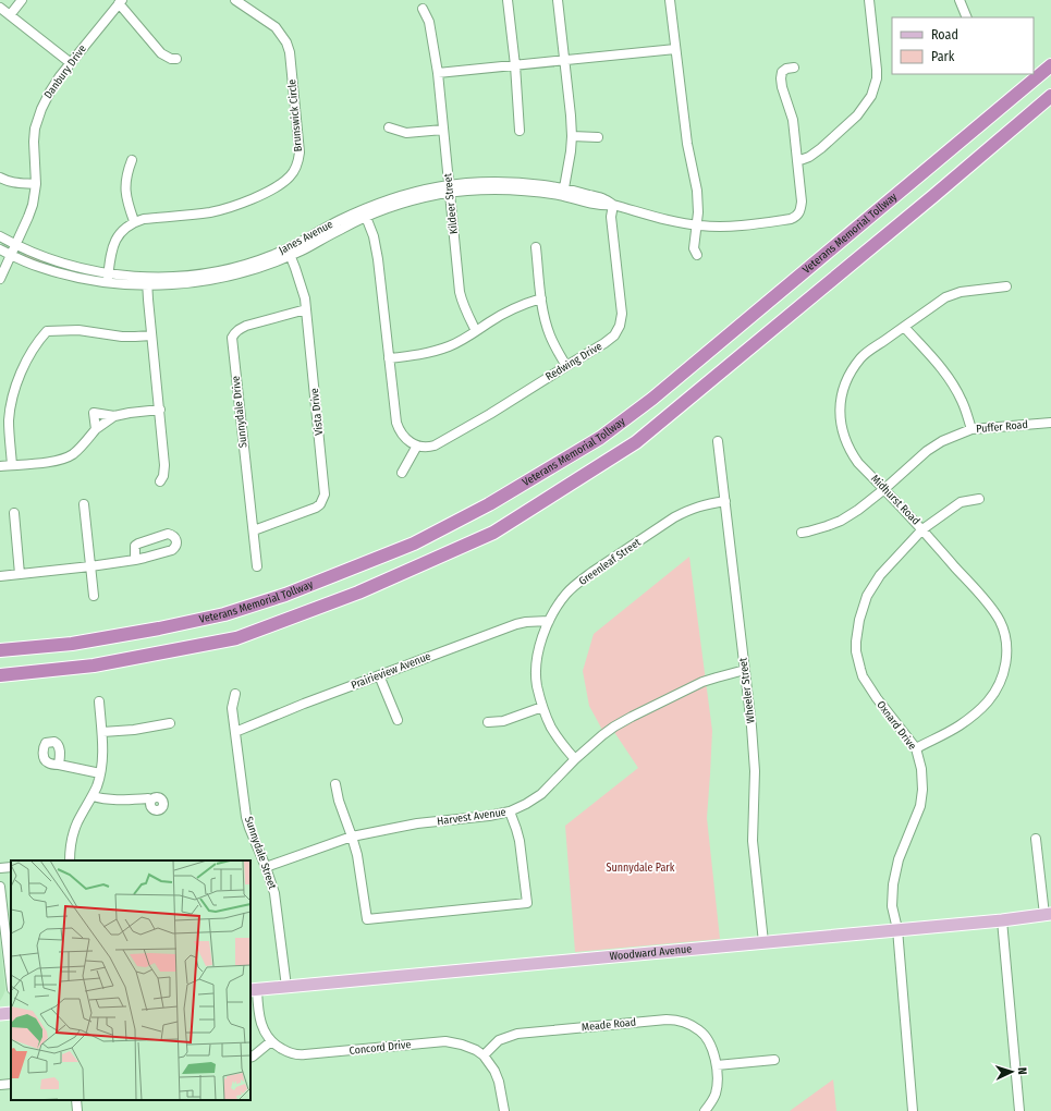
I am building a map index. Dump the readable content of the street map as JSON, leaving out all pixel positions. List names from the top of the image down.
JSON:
{
  "streets": {
    "highway": ["Veterans Memorial Tollway"],
    "main road": ["Woodward Avenue"],
    "street": [
      "Danbury Drive",
      "Brunswick Circle",
      "Kildeer Street",
      "Janes Avenue",
      "Redwing Drive",
      "Sunnydale Drive",
      "Vista Drive",
      "Puffer Road",
      "Midhurst Road",
      "Greenleaf Street",
      "Prairieview Avenue",
      "Wheeler Street",
      "Oxnard Drive",
      "Harvest Avenue",
      "Sunnydale Street",
      "Meade Road",
      "Concord Drive"
    ]
  },
  "crossings": [
    ["Danbury Drive", "Janes Avenue"],
    ["Kildeer Street", "Janes Avenue"],
    ["Janes Avenue", "Redwing Drive"],
    ["Janes Avenue", "Vista Drive"],
    ["Sunnydale Drive", "Vista Drive"],
    ["Puffer Road", "Midhurst Road"],
    ["Midhurst Road", "Oxnard Drive"],
    ["Greenleaf Street", "Prairieview Avenue"],
    ["Greenleaf Street", "Wheeler Street"],
    ["Greenleaf Street", "Harvest Avenue"],
    ["Prairieview Avenue", "Sunnydale Street"],
    ["Wheeler Street", "Harvest Avenue"],
    ["Wheeler Street", "Woodward Avenue"],
    ["Oxnard Drive", "Woodward Avenue"],
    ["Harvest Avenue", "Sunnydale Street"],
    ["Sunnydale Street", "Woodward Avenue"],
    ["Meade Road", "Concord Drive"]
  ],
  "parks": ["Sunnydale Park"],
  "legend": ["Road", "Park"],
  "north": "right"
}
